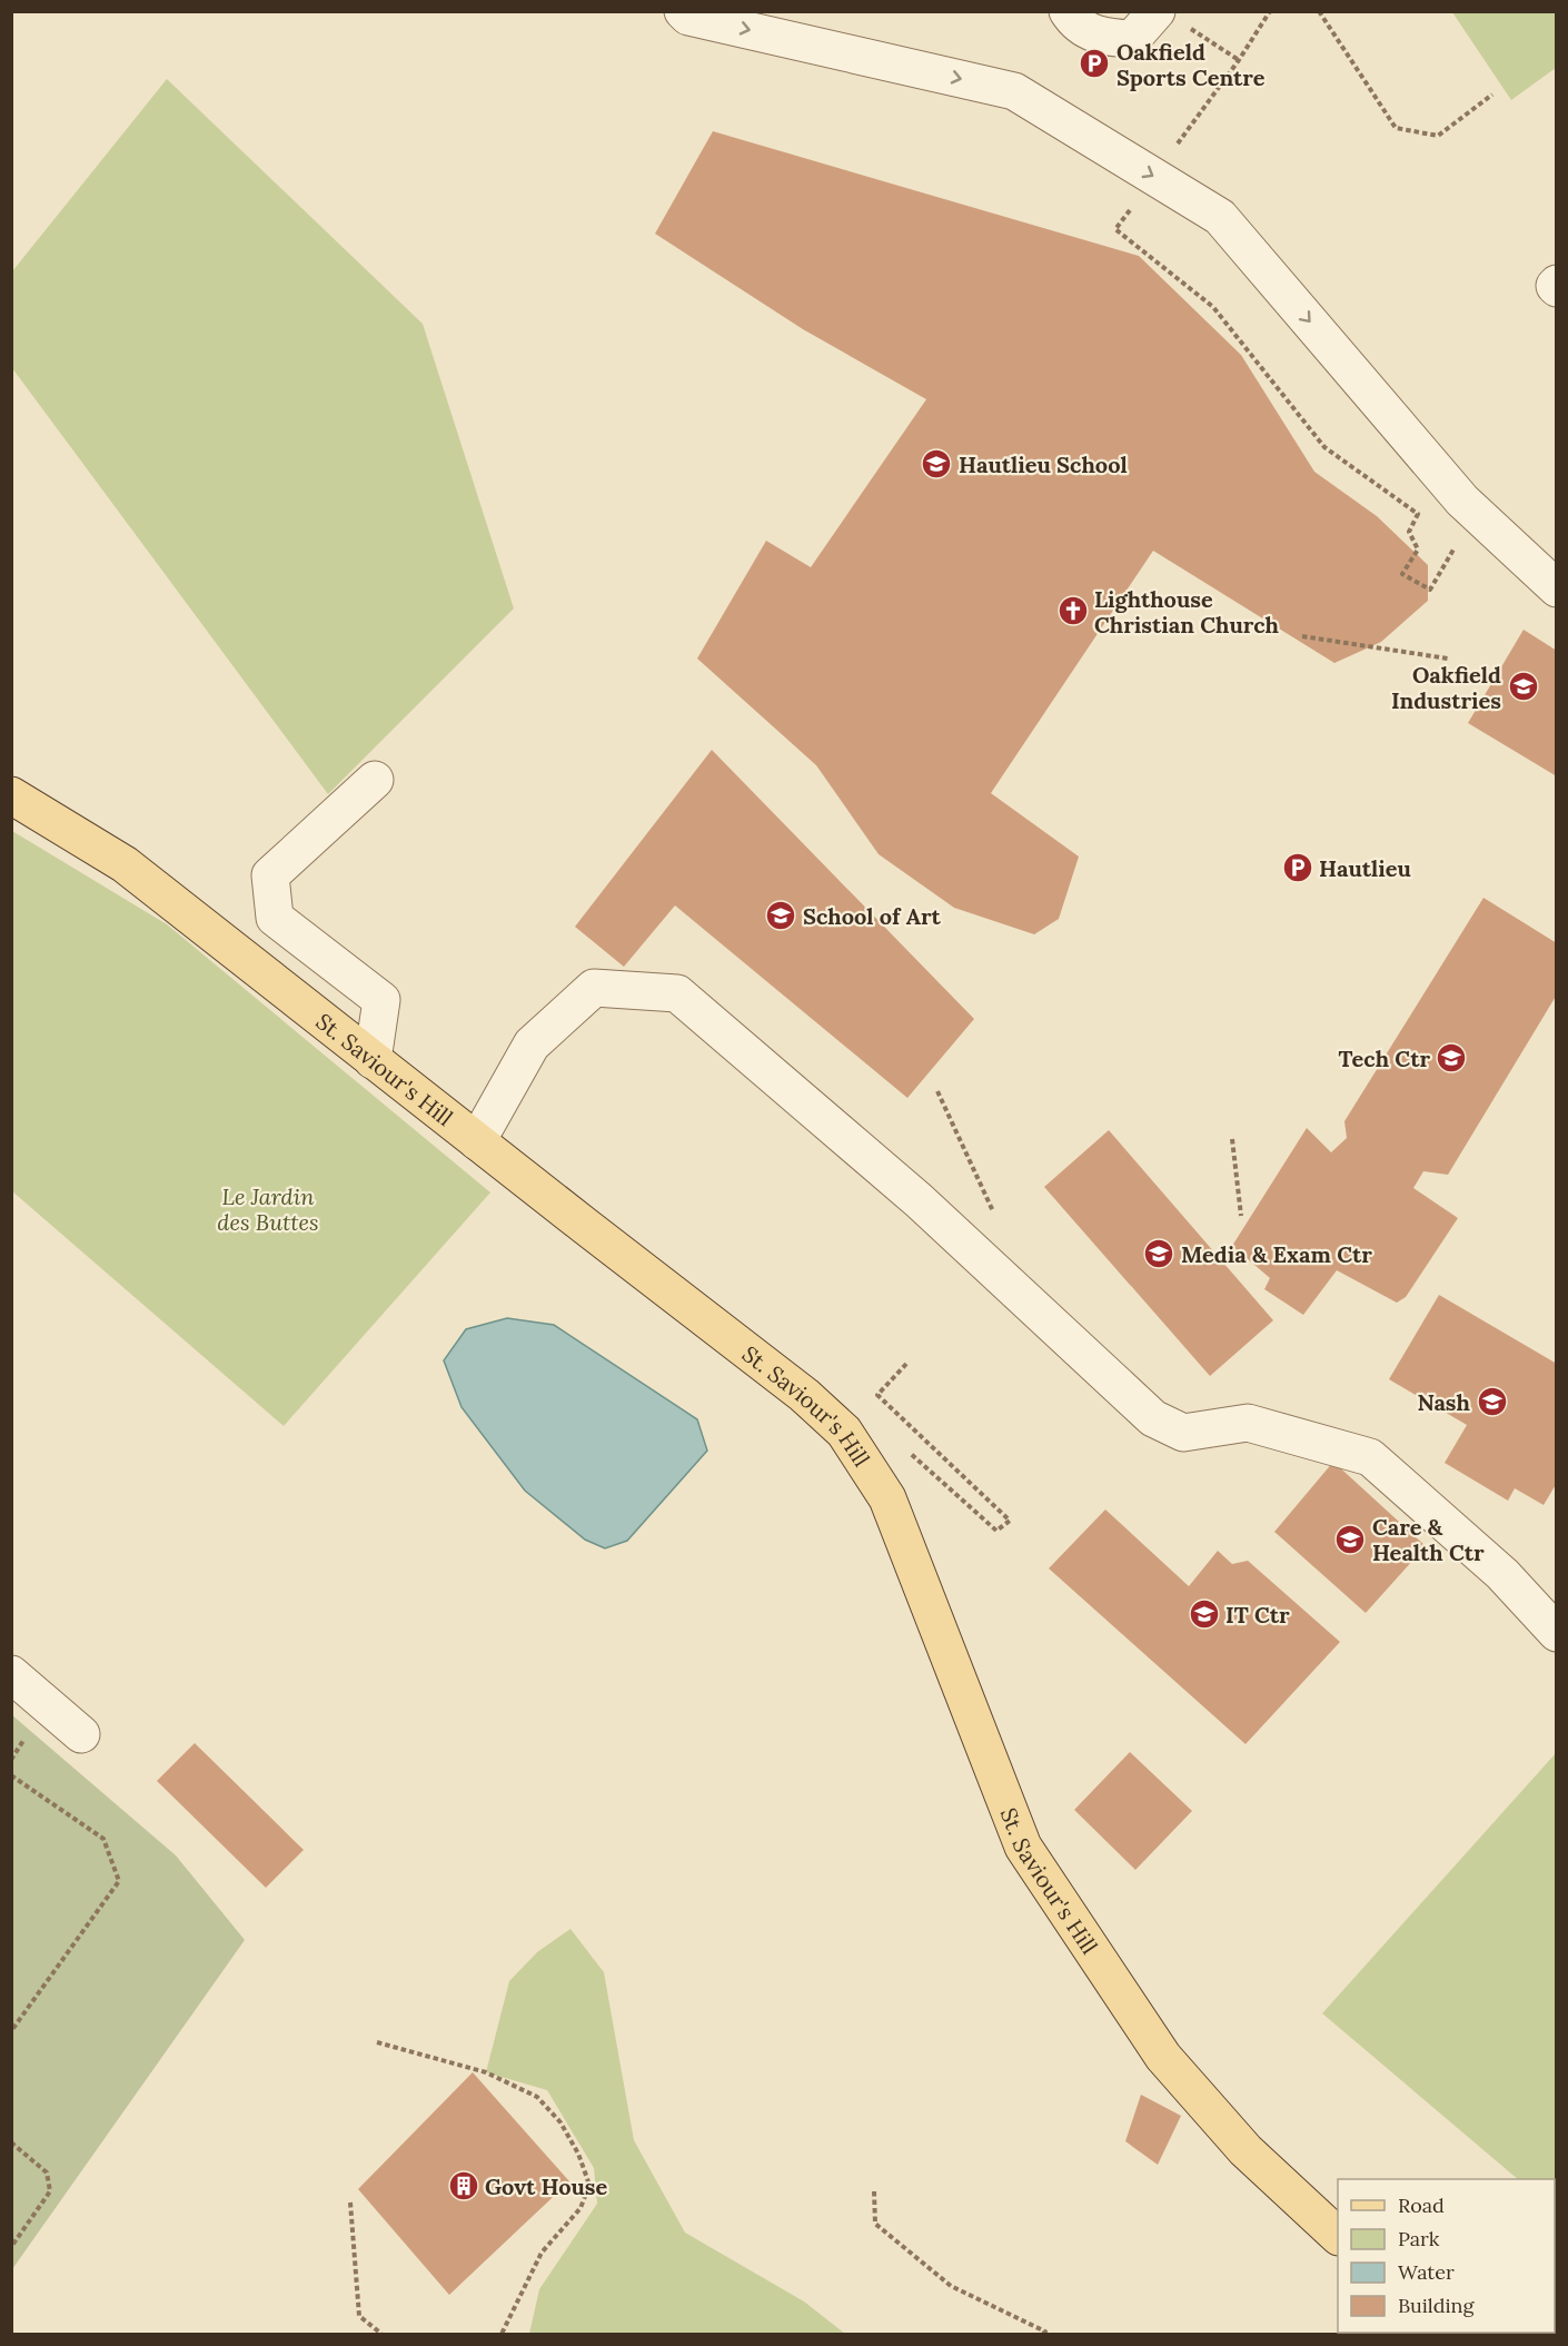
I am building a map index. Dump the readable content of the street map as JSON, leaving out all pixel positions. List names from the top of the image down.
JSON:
{
  "streets": {
    "main road": ["St. Saviour's Hill"]
  },
  "parks": ["Le Jardin des Buttes"],
  "places": {
    "parking": ["Oakfield Sports Centre", "Hautlieu"],
    "school or university": [
      "Hautlieu School",
      "Oakfield Industries",
      "School of Art",
      "Tech Ctr",
      "Media & Exam Ctr",
      "Nash",
      "Care & Health Ctr",
      "IT Ctr"
    ],
    "church": ["Lighthouse Christian Church"],
    "building": ["Govt House"]
  },
  "legend": [
    "Road",
    "Park",
    "Water",
    "Building"
  ]
}
